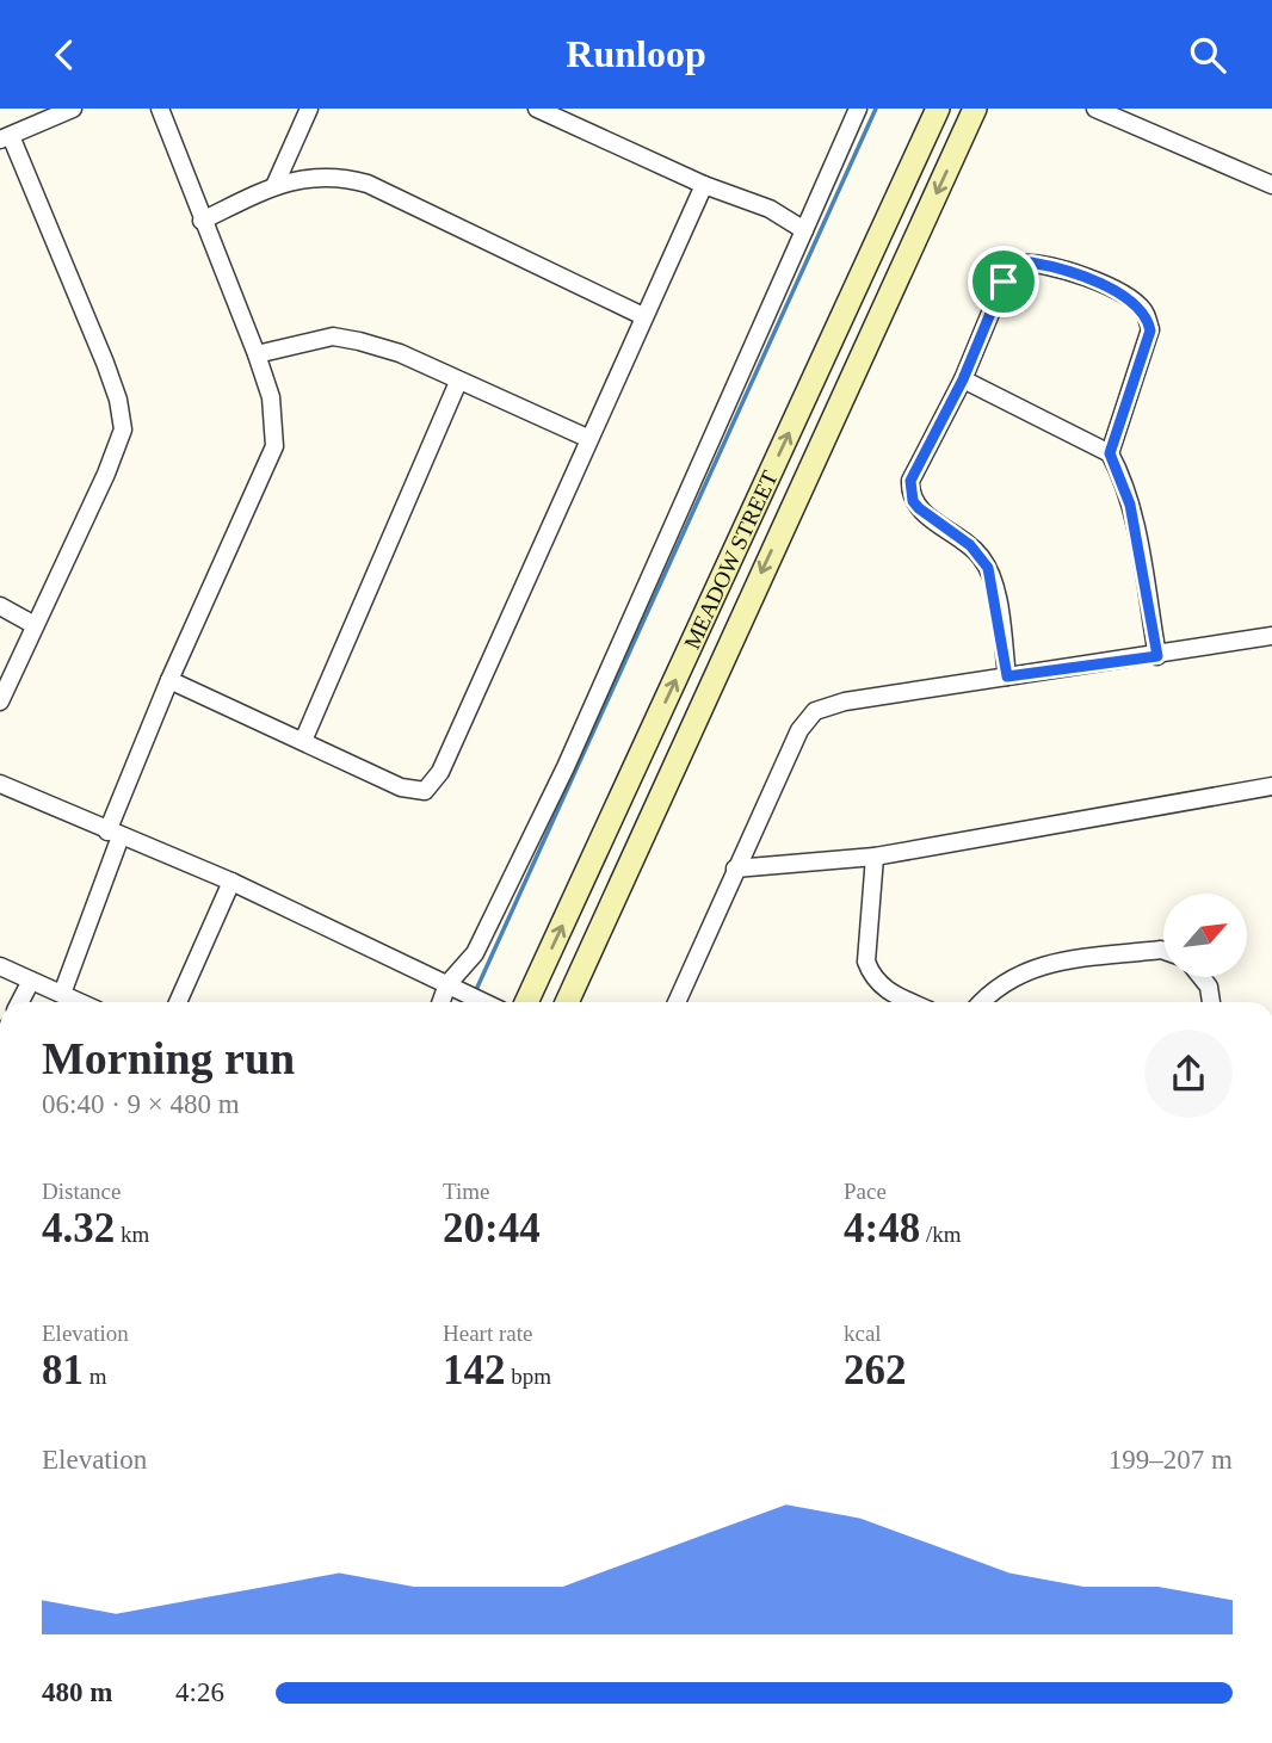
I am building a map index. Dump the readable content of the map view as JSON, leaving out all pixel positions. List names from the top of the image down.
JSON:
{
  "streets": {
    "street": ["MEADOW STREET"]
  },
  "north": "top right",
  "page": {
    "header": "Runloop",
    "heading": ["Morning run", "06:40 · 9 × 480 m"],
    "stats": [
      ["Distance", "4.32 km"],
      ["Time", "20:44"],
      ["Pace", "4:48 /km"],
      ["Elevation", "81 m"],
      ["Heart rate", "142 bpm"],
      ["kcal", "262"]
    ],
    "chart": ["Elevation", "199–207 m"],
    "list": [
      {
        "name": "480 m",
        "note": "4:26"
      }
    ]
  }
}
